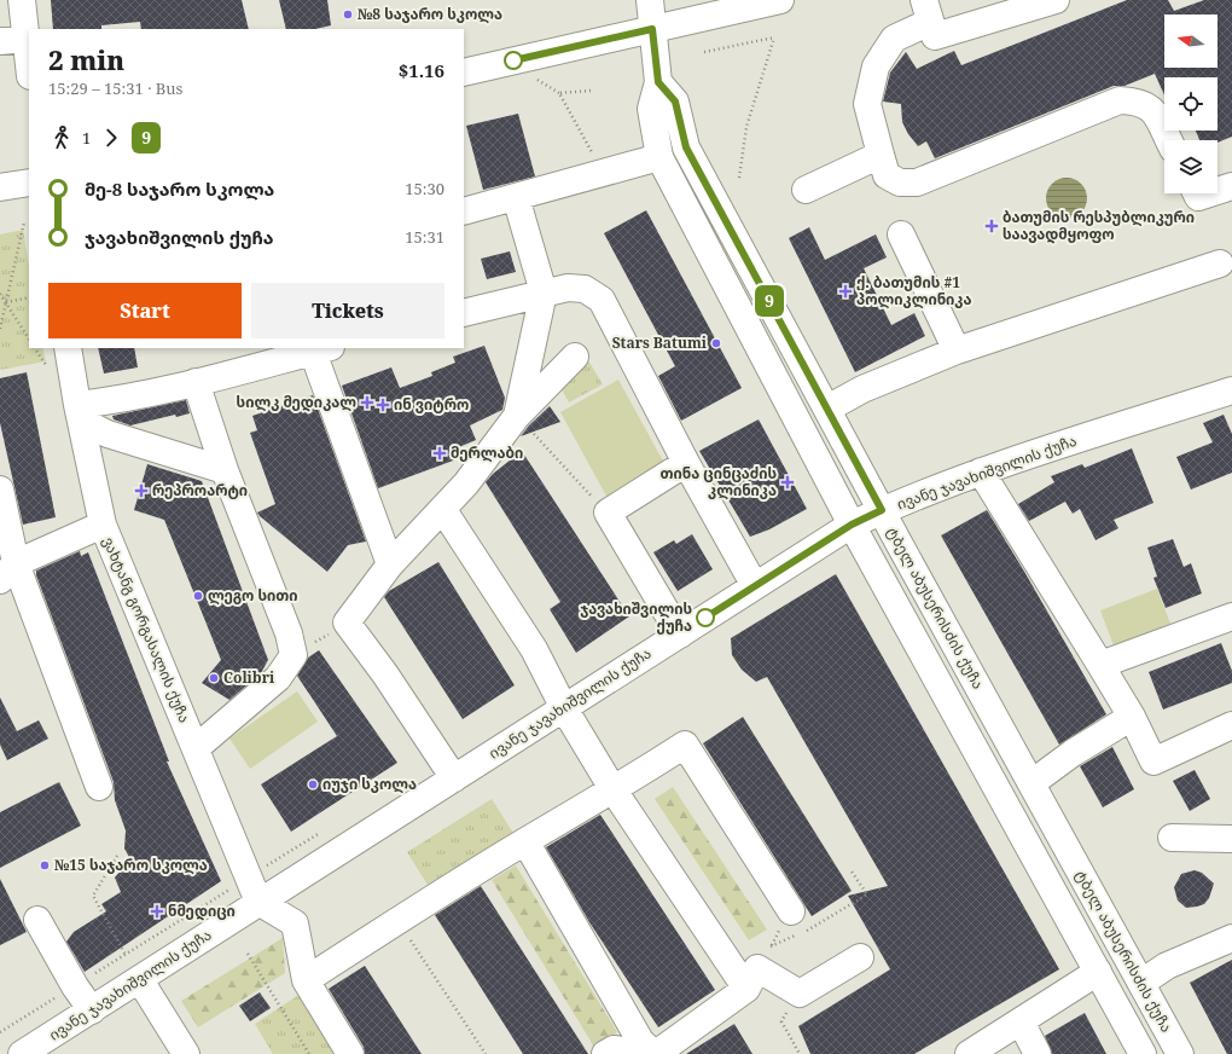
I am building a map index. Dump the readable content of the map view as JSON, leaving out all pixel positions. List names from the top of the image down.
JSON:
{
  "streets": {
    "street": ["ივანე ჯავახიშვილის ქუჩა", "ტბელ აბუსერისძის ქუჩა", "ვახტანგ გორგასალის ქუჩა"]
  },
  "crossings": [
    ["ივანე ჯავახიშვილის ქუჩა", "ტბელ აბუსერისძის ქუჩა"],
    ["ივანე ჯავახიშვილის ქუჩა", "ვახტანგ გორგასალის ქუჩა"]
  ],
  "places": {
    "other": [
      "№8 საჯარო სკოლა",
      "Stars Batumi",
      "ლეგო სითი",
      "ჯავახიშვილის ქუჩა",
      "Colibri",
      "იუჯი სკოლა",
      "№15 საჯარო სკოლა"
    ],
    "health": [
      "ბათუმის რესპუბლიკური საავადმყოფო",
      "ქ. ბათუმის #1 პოლიკლინიკა",
      "სილკ მედიკალ",
      "ინ ვიტრო",
      "მერლაბი",
      "თინა ცინცაძის კლინიკა",
      "რეპროარტი",
      "ნმედიცი"
    ]
  },
  "lines": ["bus line 9"],
  "north": "left",
  "page": {
    "on_map": "9",
    "heading": ["2 min", "15:29 – 15:31 · Bus", "$1.16"],
    "legs": ["1", "9"],
    "list": [
      {
        "name": "მე-8 საჯარო სკოლა",
        "value": "15:30"
      },
      {
        "name": "ჯავახიშვილის ქუჩა",
        "value": "15:31"
      }
    ],
    "buttons": ["Start", "Tickets"]
  }
}
